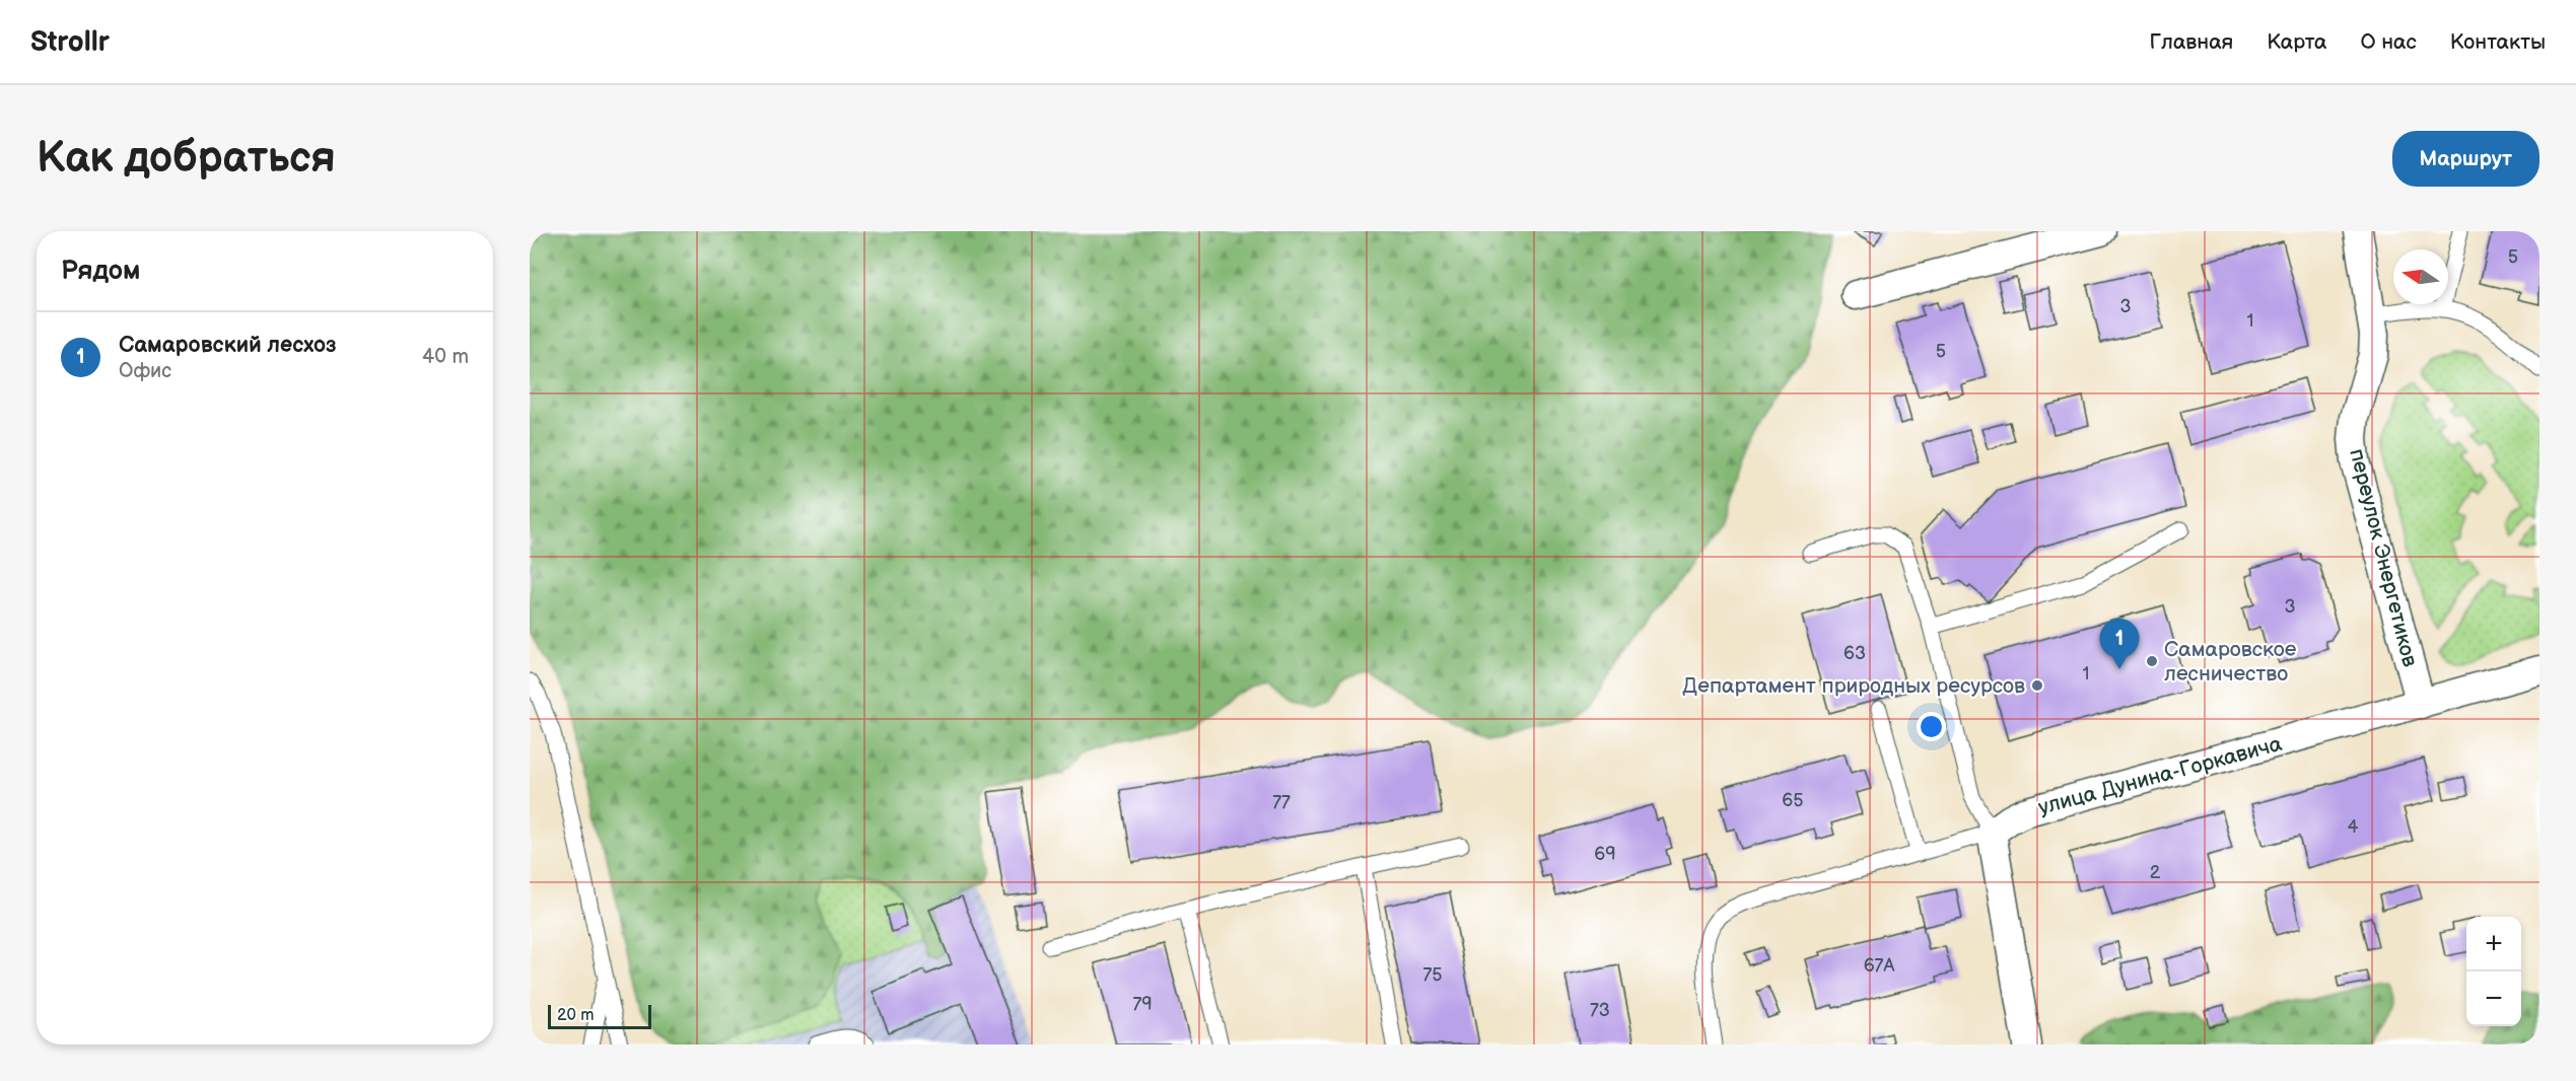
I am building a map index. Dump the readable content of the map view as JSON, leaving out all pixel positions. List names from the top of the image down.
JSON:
{
  "streets": {
    "street": ["переулок Энергетиков", "улица Дунина-Горкавича"]
  },
  "crossings": [
    ["переулок Энергетиков", "улица Дунина-Горкавича"]
  ],
  "places": ["Самаровское лесничество", "Департамент природных ресурсов"],
  "house_numbers": [
    "5",
    "3",
    "1",
    "5",
    "3",
    "63",
    "1",
    "65",
    "77",
    "4",
    "69",
    "2",
    "67А",
    "75",
    "79",
    "73"
  ],
  "scale_bar": "20 m",
  "north": "left",
  "page": {
    "header": "Strollr",
    "nav": [
      "Главная",
      "Карта",
      "О нас",
      "Контакты"
    ],
    "buttons": "Маршрут",
    "title": "Как добраться",
    "heading": "Рядом",
    "list": [
      {
        "mark": "1",
        "name": "Самаровский лесхоз",
        "note": "Офис",
        "value": "40 m"
      }
    ],
    "pins": "1",
    "map_buttons": ["+", "−"],
    "scale": "20 m"
  }
}
